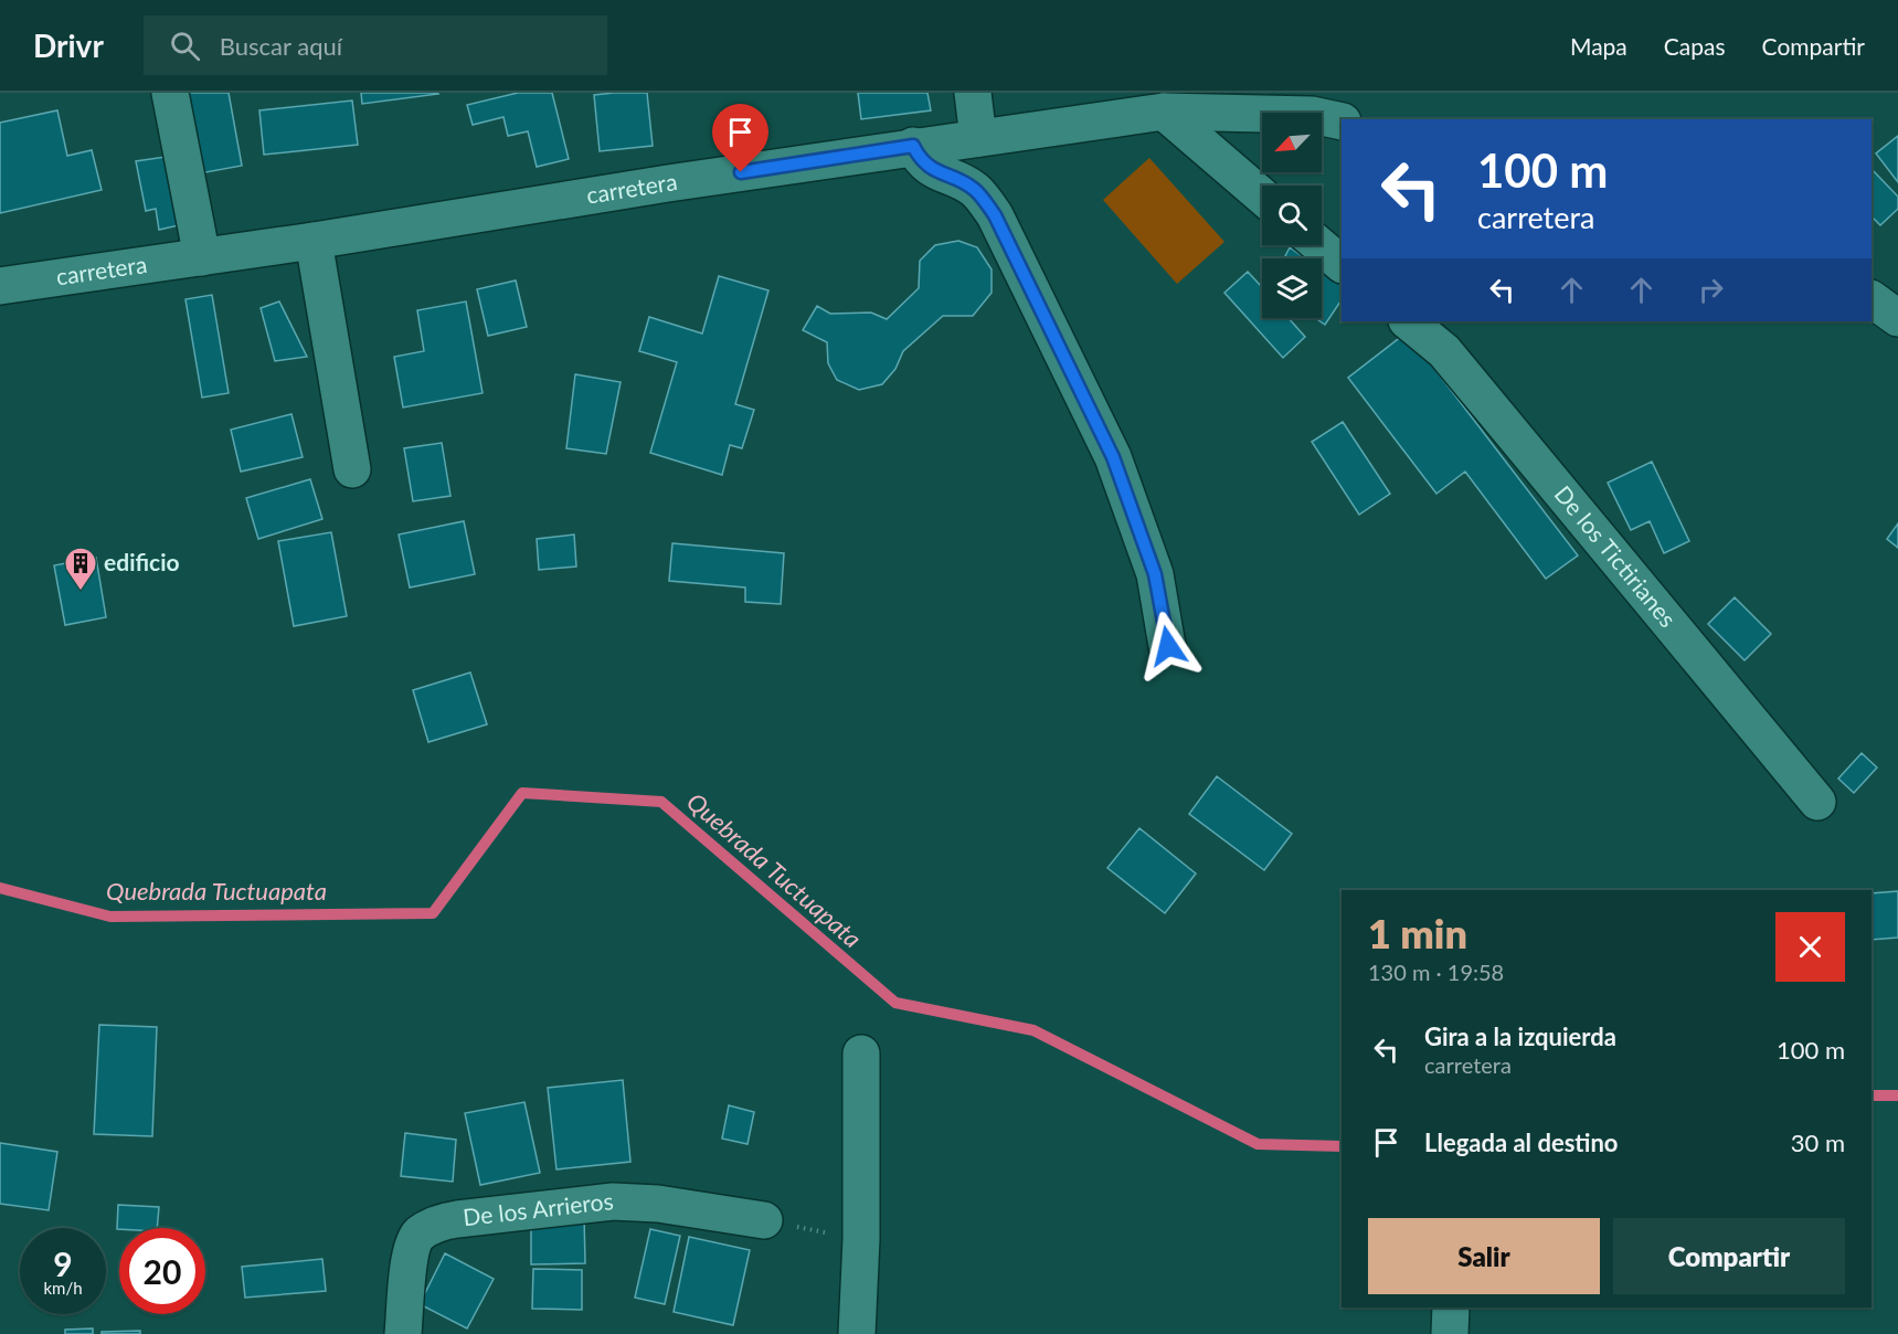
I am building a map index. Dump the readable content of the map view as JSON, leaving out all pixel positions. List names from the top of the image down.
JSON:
{
  "streets": {
    "street": ["carretera", "De los Tictirianes", "De los Arrieros"]
  },
  "water": ["Quebrada Tuctuapata"],
  "places": {
    "building": ["edificio"]
  },
  "north": "bottom left",
  "page": {
    "header": "Drivr",
    "search": "Buscar aquí",
    "nav": ["Mapa", "Capas", "Compartir"],
    "turn": ["100 m", "carretera"],
    "heading": ["1 min", "130 m · 19:58"],
    "list": [
      {
        "name": "Gira a la izquierda",
        "note": "carretera",
        "value": "100 m"
      },
      {
        "name": "Llegada al destino",
        "value": "30 m"
      }
    ],
    "buttons": ["Salir", "Compartir"],
    "speed": "9 km/h",
    "limit": "20"
  }
}
